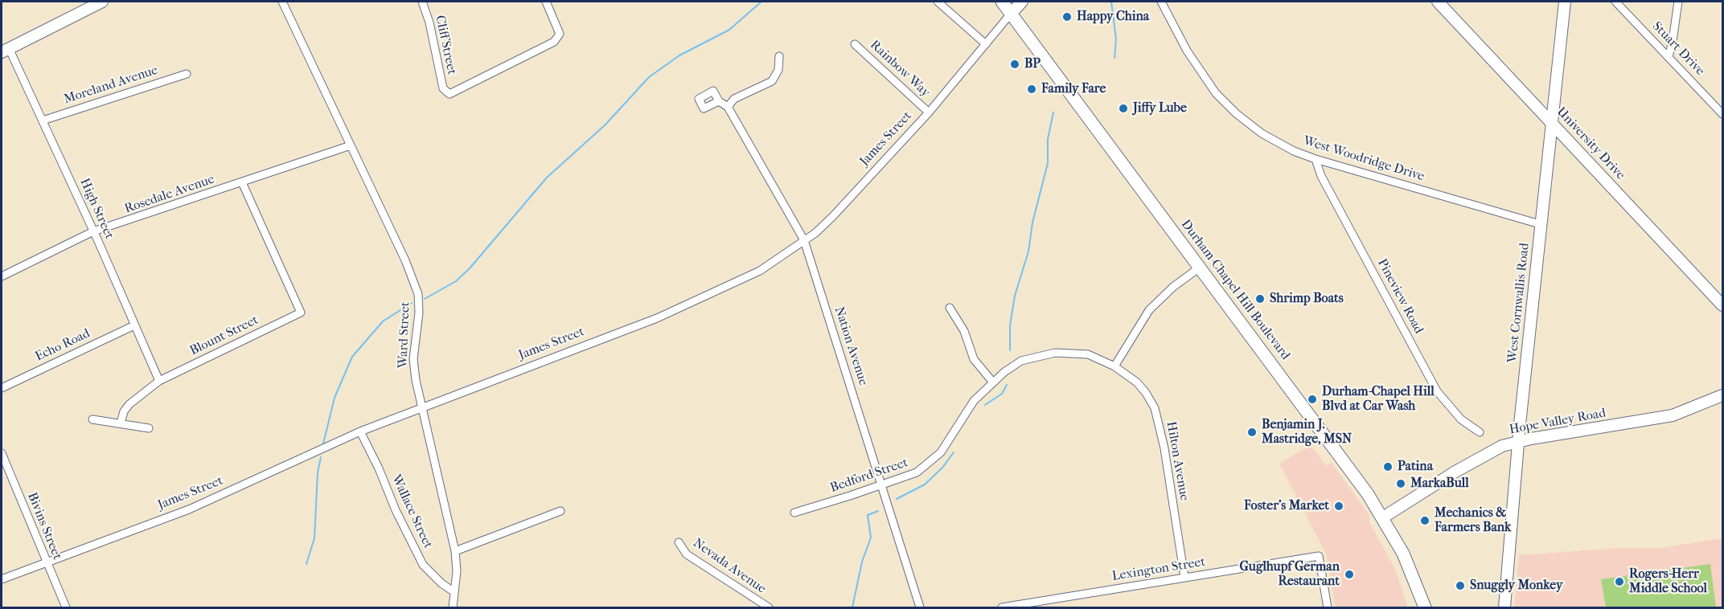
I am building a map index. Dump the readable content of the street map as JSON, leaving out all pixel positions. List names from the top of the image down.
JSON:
{
  "streets": {
    "main road": ["Durham-Chapel Hill Boulevard"],
    "street": [
      "Cliff Street",
      "Stuart Drive",
      "Rainbow Way",
      "Moreland Avenue",
      "James Street",
      "University Drive",
      "West Woodridge Drive",
      "Rosedale Avenue",
      "High Street",
      "Pineview Road",
      "West Cornwallis Road",
      "Ward Street",
      "Blount Street",
      "Echo Road",
      "Nation Avenue",
      "Hope Valley Road",
      "Hilton Avenue",
      "Bedford Street",
      "Wallace Street",
      "Bivins Street",
      "Nevada Avenue",
      "Lexington Street"
    ]
  },
  "crossings": [
    ["Rainbow Way", "James Street"],
    ["Moreland Avenue", "High Street"],
    ["James Street", "Durham-Chapel Hill Boulevard"],
    ["James Street", "Ward Street"],
    ["James Street", "Nation Avenue"],
    ["James Street", "Wallace Street"],
    ["James Street", "Bivins Street"],
    ["University Drive", "West Cornwallis Road"],
    ["West Woodridge Drive", "Pineview Road"],
    ["West Woodridge Drive", "West Cornwallis Road"],
    ["Rosedale Avenue", "High Street"],
    ["Rosedale Avenue", "Ward Street"],
    ["Rosedale Avenue", "Blount Street"],
    ["High Street", "Blount Street"],
    ["High Street", "Echo Road"],
    ["Durham-Chapel Hill Boulevard", "Hope Valley Road"],
    ["West Cornwallis Road", "Hope Valley Road"],
    ["Ward Street", "Wallace Street"],
    ["Nation Avenue", "Bedford Street"],
    ["Hilton Avenue", "Bedford Street"],
    ["Hilton Avenue", "Lexington Street"]
  ],
  "places": [
    "Happy China",
    "BP",
    "Family Fare",
    "Jiffy Lube",
    "Shrimp Boats",
    "Durham-Chapel Hill Blvd at Car Wash",
    "Benjamin J. Mastridge, MSN",
    "Patina",
    "MarkaBull",
    "Foster's Market",
    "Mechanics & Farmers Bank",
    "Guglhupf German Restaurant",
    "Rogers-Herr Middle School",
    "Snuggly Monkey"
  ]
}
